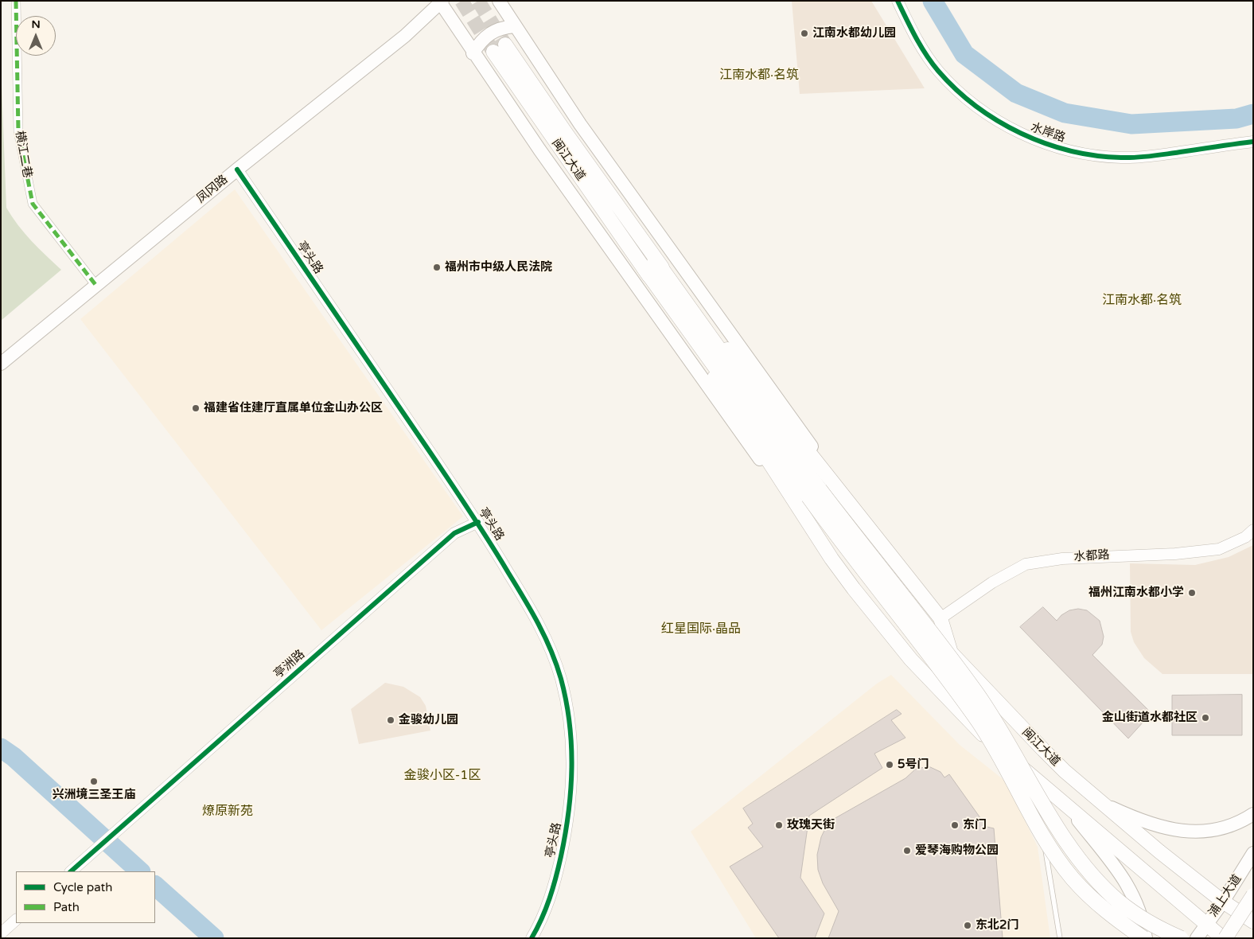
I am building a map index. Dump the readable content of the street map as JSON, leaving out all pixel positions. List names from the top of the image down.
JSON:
{
  "streets": {
    "main road": ["闽江大道", "凤冈路", "浦上大道"],
    "street": [
      "水岸路",
      "横江二巷",
      "亭头路",
      "水都路",
      "亭洲路"
    ]
  },
  "crossings": [
    ["横江二巷", "凤冈路"],
    ["闽江大道", "水都路"],
    ["闽江大道", "浦上大道"],
    ["凤冈路", "亭头路"],
    ["亭头路", "亭洲路"]
  ],
  "districts": [
    "江南水都·名筑",
    "江南水都·名筑",
    "红星国际·晶品",
    "金骏小区-1区",
    "燎原新苑"
  ],
  "places": [
    "江南水都幼儿园",
    "福州市中级人民法院",
    "福建省住建厅直属单位金山办公区",
    "福州江南水都小学",
    "金山街道水都社区",
    "金骏幼儿园",
    "5号门",
    "兴洲境三圣王庙",
    "玫瑰天街",
    "东门",
    "爱琴海购物公园",
    "东北2门"
  ],
  "legend": ["Cycle path", "Path"],
  "north": "top"
}
